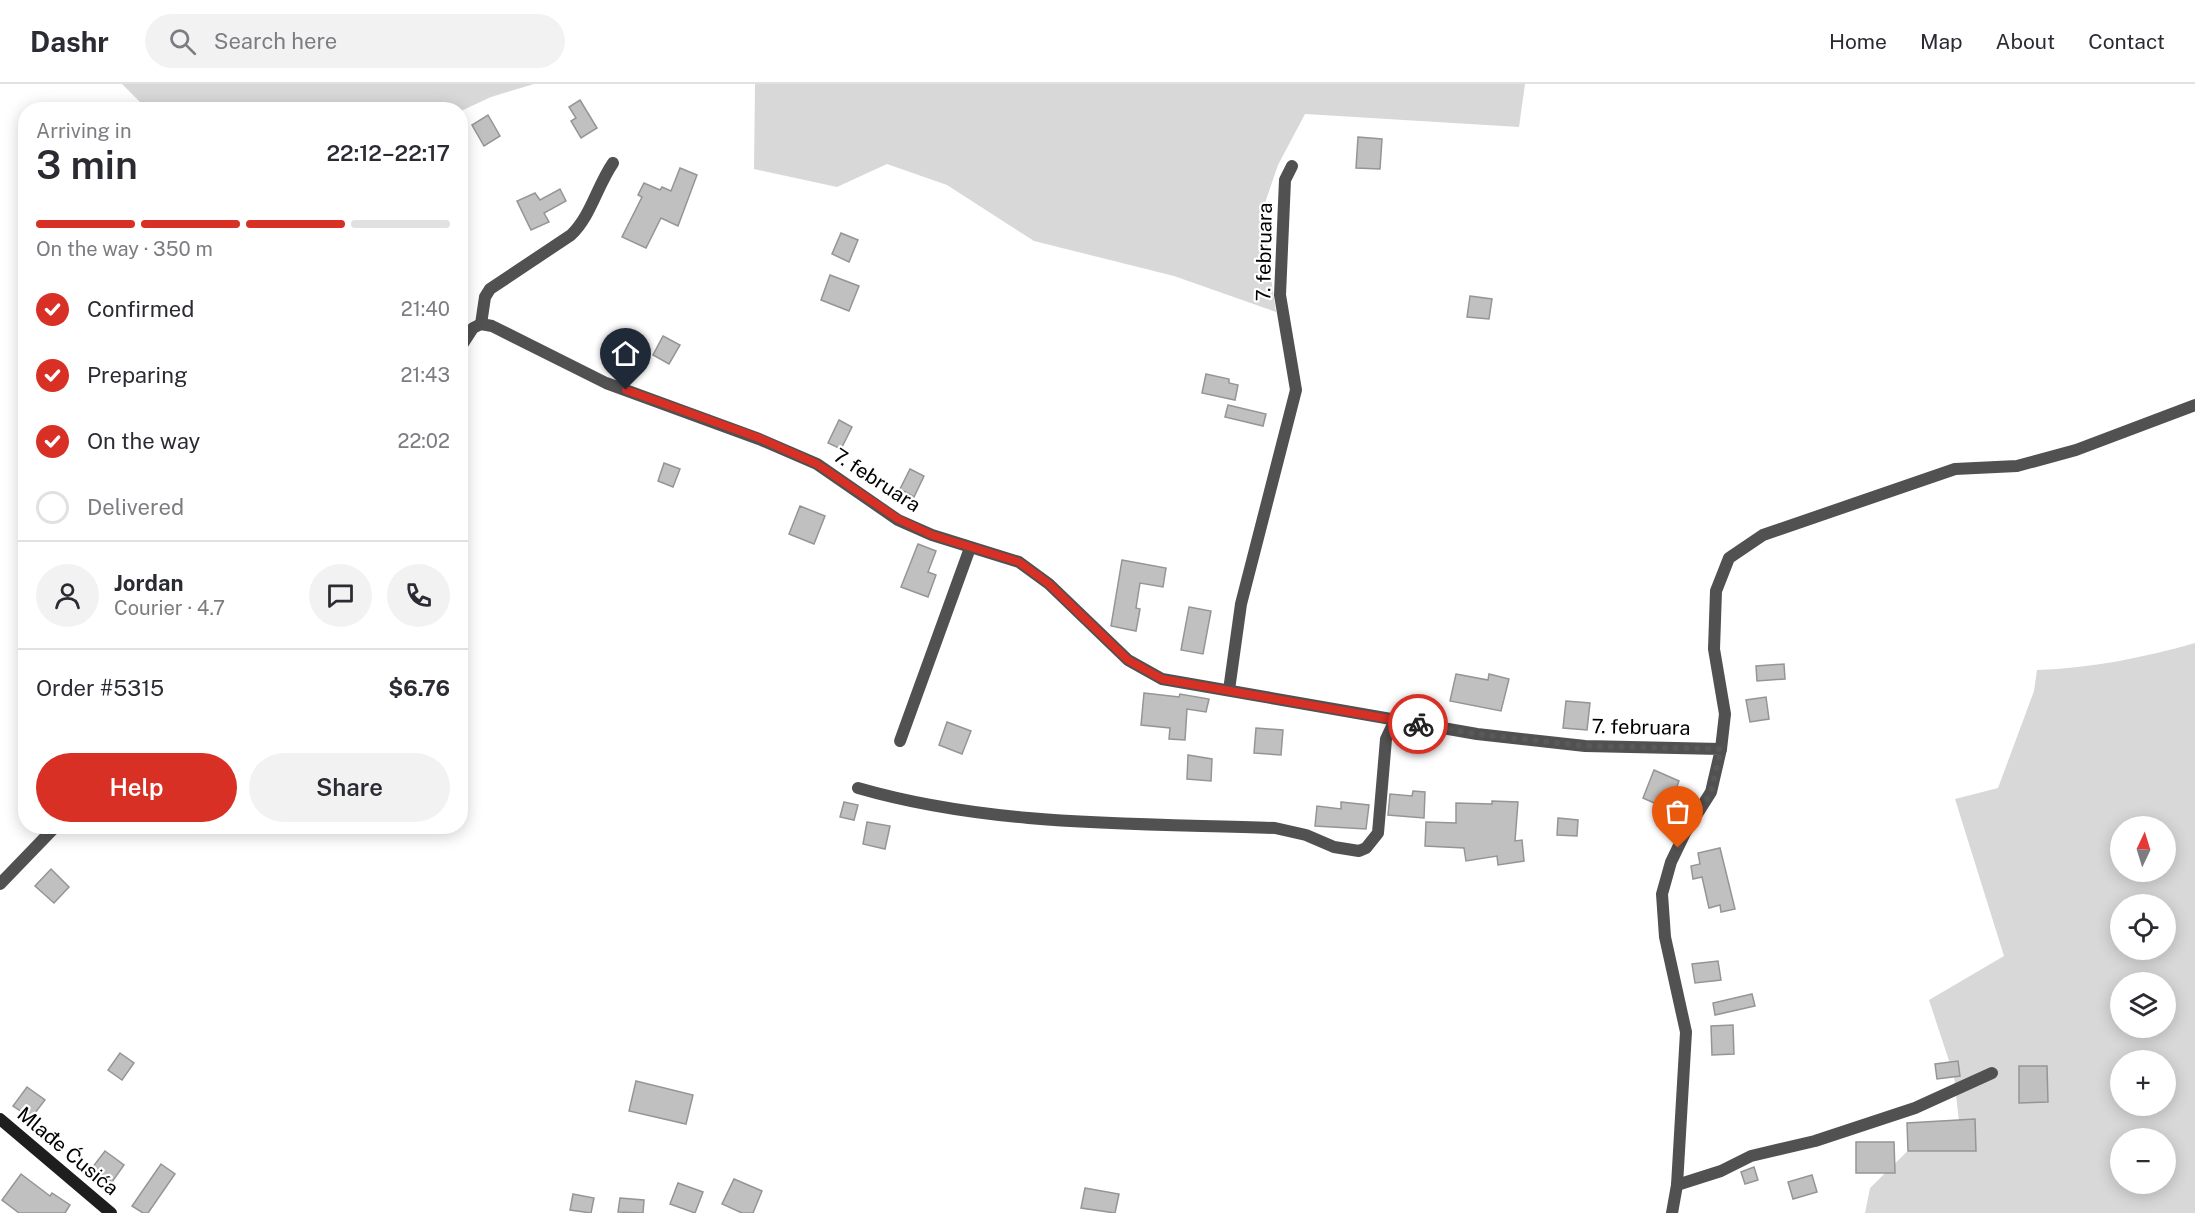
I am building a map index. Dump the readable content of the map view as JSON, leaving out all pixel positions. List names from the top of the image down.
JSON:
{
  "streets": {
    "street": ["7. februara", "Mlađe Ćusića"]
  },
  "north": "top",
  "page": {
    "header": "Dashr",
    "search": "Search here",
    "nav": [
      "Home",
      "Map",
      "About",
      "Contact"
    ],
    "heading": ["3 min", "Arriving in", "22:12–22:17"],
    "panel": [
      "Jordan",
      "Courier · 4.7",
      "Order #5315",
      "$6.76"
    ],
    "bar": "On the way · 350 m",
    "list": [
      ["Confirmed", "21:40"],
      ["Preparing", "21:43"],
      ["On the way", "22:02"],
      "Delivered"
    ],
    "buttons": ["Help", "Share"],
    "map_buttons": ["+", "−"]
  }
}
